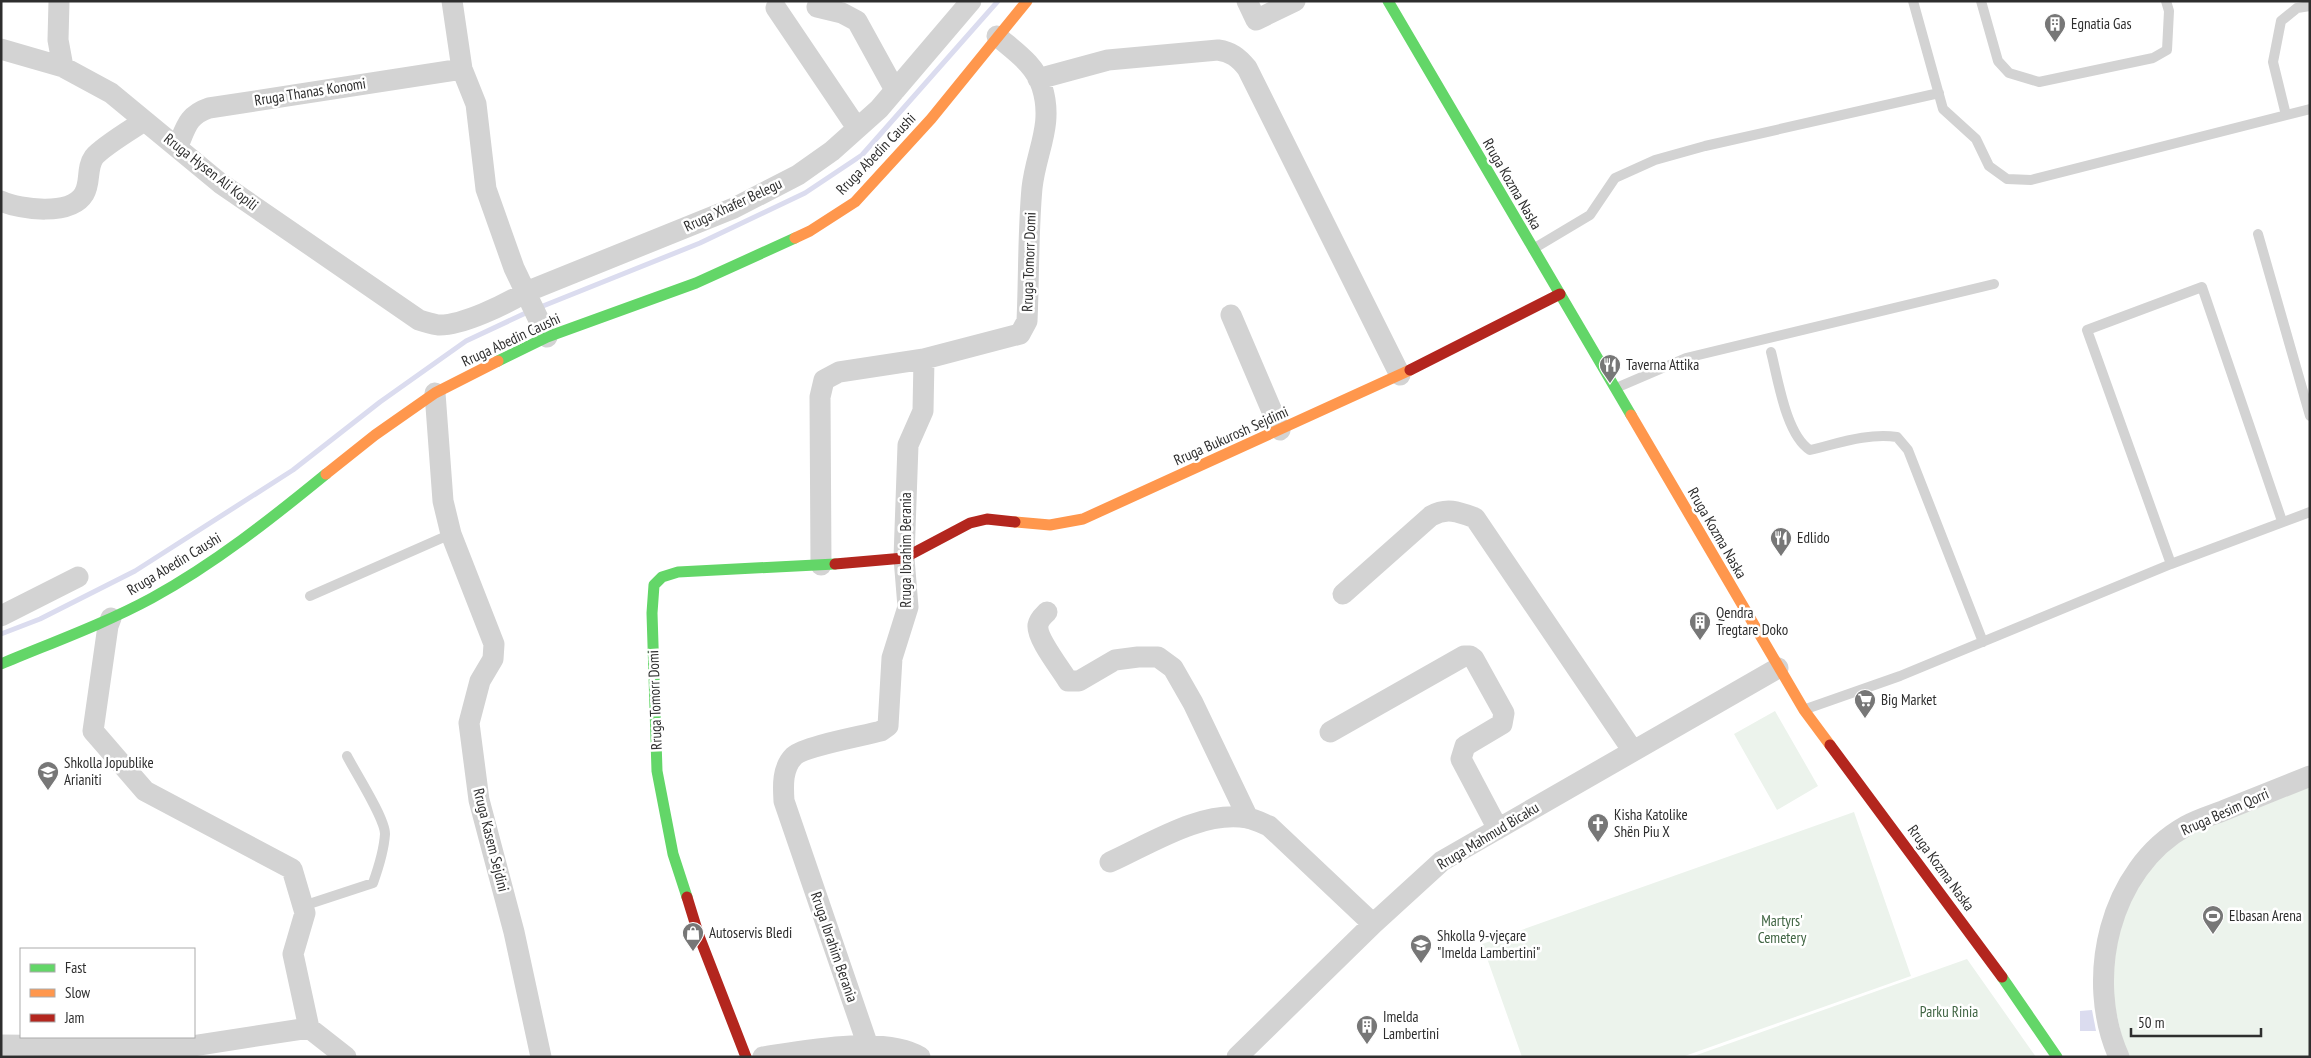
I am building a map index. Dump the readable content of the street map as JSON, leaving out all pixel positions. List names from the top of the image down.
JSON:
{
  "streets": {
    "main road": [
      "Rruga Abedin Caushi",
      "Rruga Kozma Naska",
      "Rruga Tomorr Domi",
      "Rruga Bukurosh Sejdimi"
    ],
    "street": [
      "Rruga Thanas Konomi",
      "Rruga Hysen Ali Kopili",
      "Rruga Xhafer Belegu",
      "Rruga Ibrahim Berania",
      "Rruga Besim Qorri",
      "Rruga Mahmud Bicaku",
      "Rruga Kasem Sejdini"
    ]
  },
  "crossings": [
    ["Rruga Thanas Konomi", "Rruga Hysen Ali Kopili"],
    ["Rruga Abedin Caushi", "Rruga Tomorr Domi"],
    ["Rruga Abedin Caushi", "Rruga Kasem Sejdini"],
    ["Rruga Hysen Ali Kopili", "Rruga Xhafer Belegu"],
    ["Rruga Kozma Naska", "Rruga Bukurosh Sejdimi"],
    ["Rruga Kozma Naska", "Rruga Mahmud Bicaku"],
    ["Rruga Tomorr Domi", "Rruga Bukurosh Sejdimi"],
    ["Rruga Tomorr Domi", "Rruga Ibrahim Berania"],
    ["Rruga Bukurosh Sejdimi", "Rruga Ibrahim Berania"]
  ],
  "parks": ["Martyrs' Cemetery", "Parku Rinia"],
  "places": {
    "building": ["Egnatia Gas", "Qendra Tregtare Doko", "Imelda Lambertini"],
    "restaurant": ["Taverna Attika", "Edlido"],
    "supermarket": ["Big Market"],
    "school or university": ["Shkolla Jopublike Arianiti", "Shkolla 9-vjeçare \"Imelda Lambertini\""],
    "church": ["Kisha Katolike Shën Piu X"],
    "sports": ["Elbasan Arena"],
    "shop": ["Autoservis Bledi"]
  },
  "legend": ["Fast", "Slow", "Jam"],
  "scale_bar": "50 m"
}
